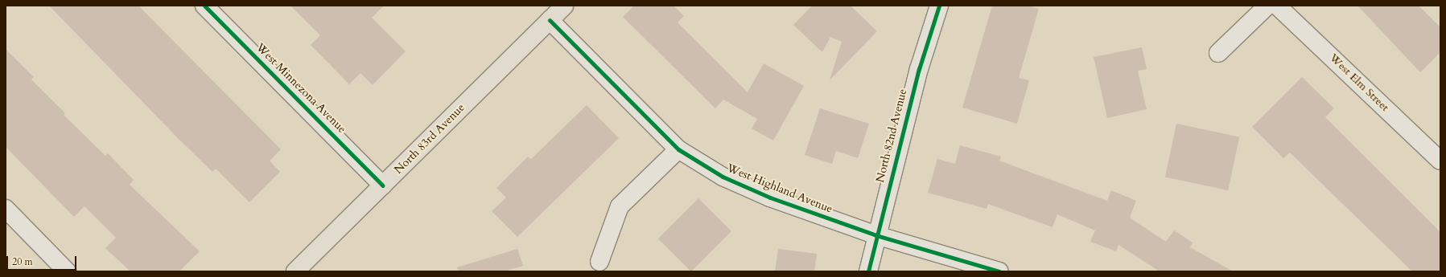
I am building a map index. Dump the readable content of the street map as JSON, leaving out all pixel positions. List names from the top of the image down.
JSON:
{
  "streets": {
    "main road": ["North 83rd Avenue"],
    "street": [
      "West Elm Street",
      "West Minnezona Avenue",
      "North 82nd Avenue",
      "West Highland Avenue"
    ]
  },
  "crossings": [
    ["West Minnezona Avenue", "North 83rd Avenue"],
    ["North 82nd Avenue", "West Highland Avenue"],
    ["North 83rd Avenue", "West Highland Avenue"]
  ],
  "scale_bar": "20 m"
}
